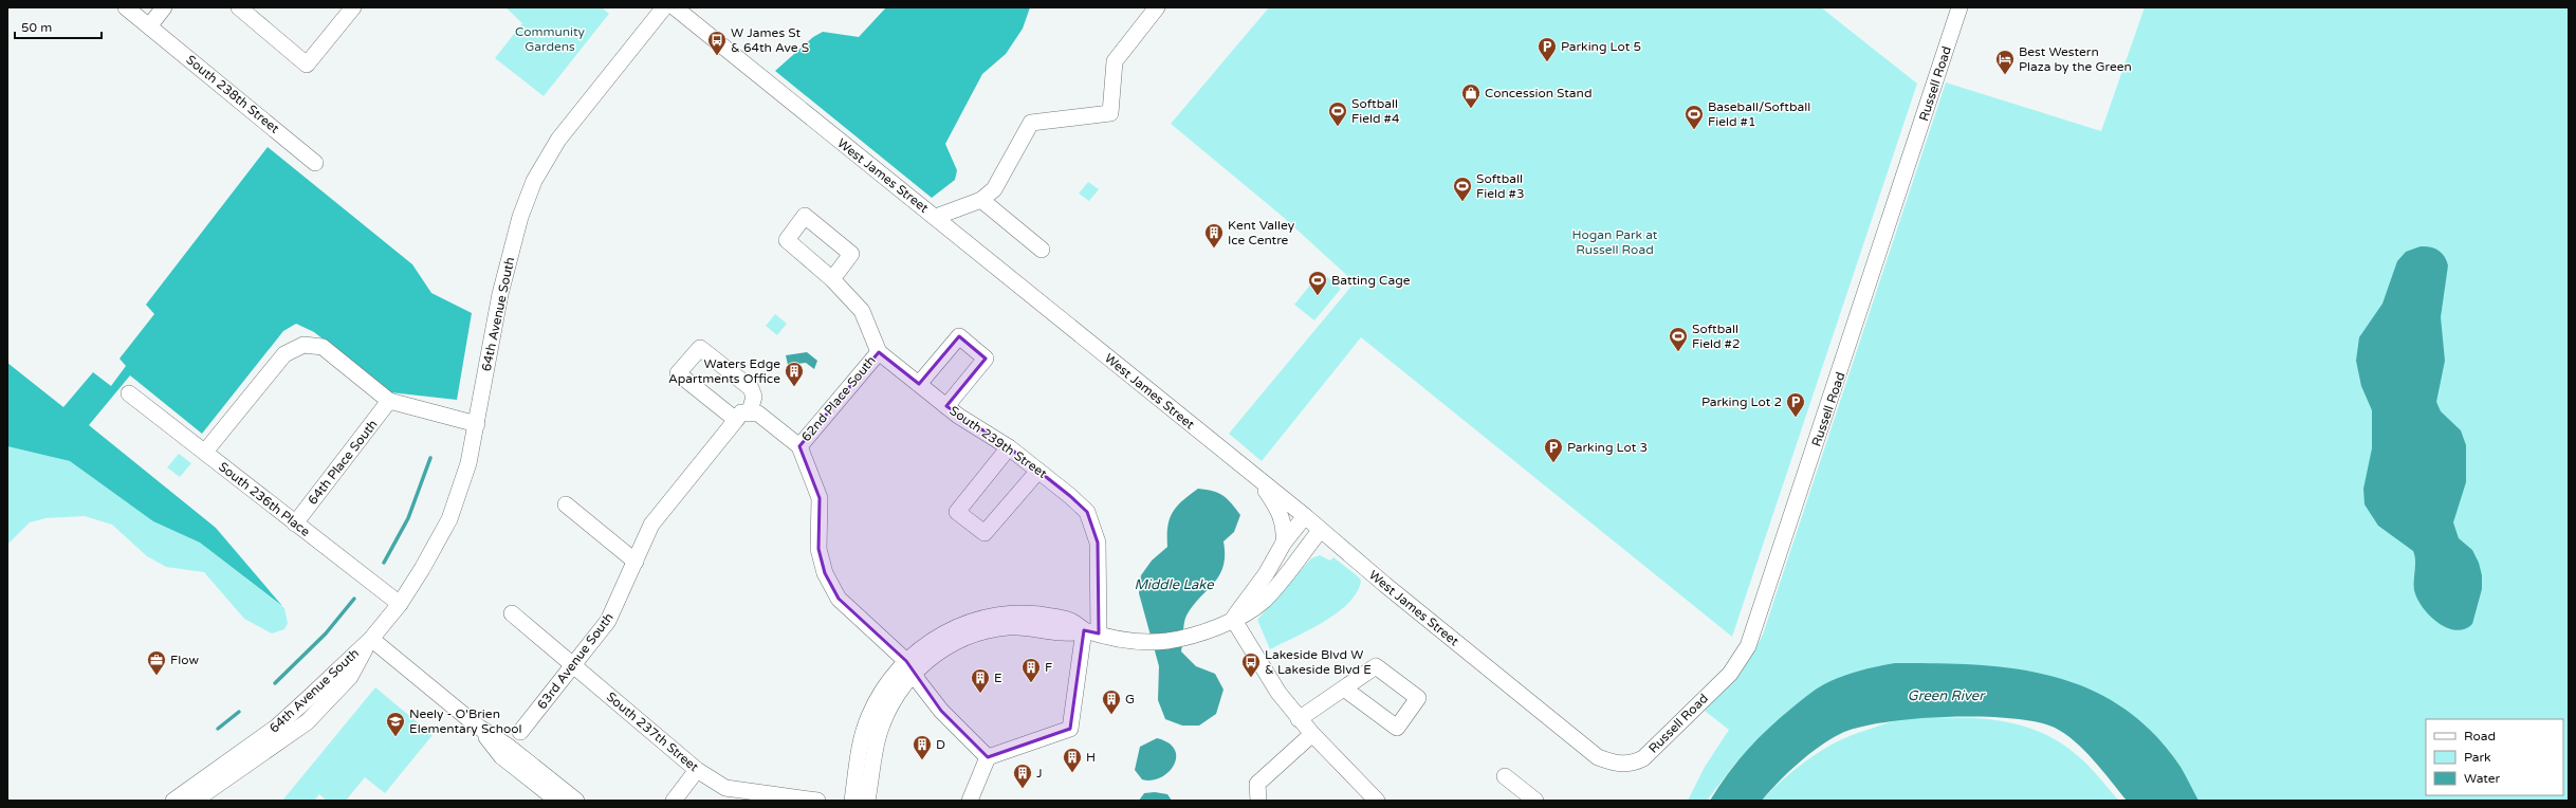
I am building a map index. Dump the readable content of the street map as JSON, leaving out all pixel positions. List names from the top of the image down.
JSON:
{
  "streets": {
    "street": [
      "Russell Road",
      "South 238th Street",
      "West James Street",
      "64th Avenue South",
      "62nd Place South",
      "South 239th Street",
      "64th Place South",
      "South 236th Place",
      "63rd Avenue South",
      "South 237th Street"
    ]
  },
  "crossings": [
    ["Russell Road", "West James Street"],
    ["64th Avenue South", "South 236th Place"],
    ["62nd Place South", "South 239th Street"],
    ["64th Place South", "South 236th Place"],
    ["63rd Avenue South", "South 237th Street"]
  ],
  "water": ["Middle Lake", "Green River"],
  "parks": ["Community Gardens", "Hogan Park at Russell Road"],
  "places": {
    "bus stop": ["W James St & 64th Ave S", "Lakeside Blvd W & Lakeside Blvd E"],
    "parking": ["Parking Lot 5", "Parking Lot 2", "Parking Lot 3"],
    "hotel": ["Best Western Plaza by the Green"],
    "shop": ["Concession Stand"],
    "sports": [
      "Softball Field #4",
      "Baseball/Softball Field #1",
      "Softball Field #3",
      "Batting Cage",
      "Softball Field #2"
    ],
    "building": [
      "Kent Valley Ice Centre",
      "Waters Edge Apartments Office",
      "F",
      "E",
      "G",
      "D",
      "H",
      "J"
    ],
    "office": ["Flow"],
    "school or university": ["Neely - O'Brien Elementary School"]
  },
  "legend": ["Road", "Park", "Water"],
  "scale_bar": "50 m"
}
